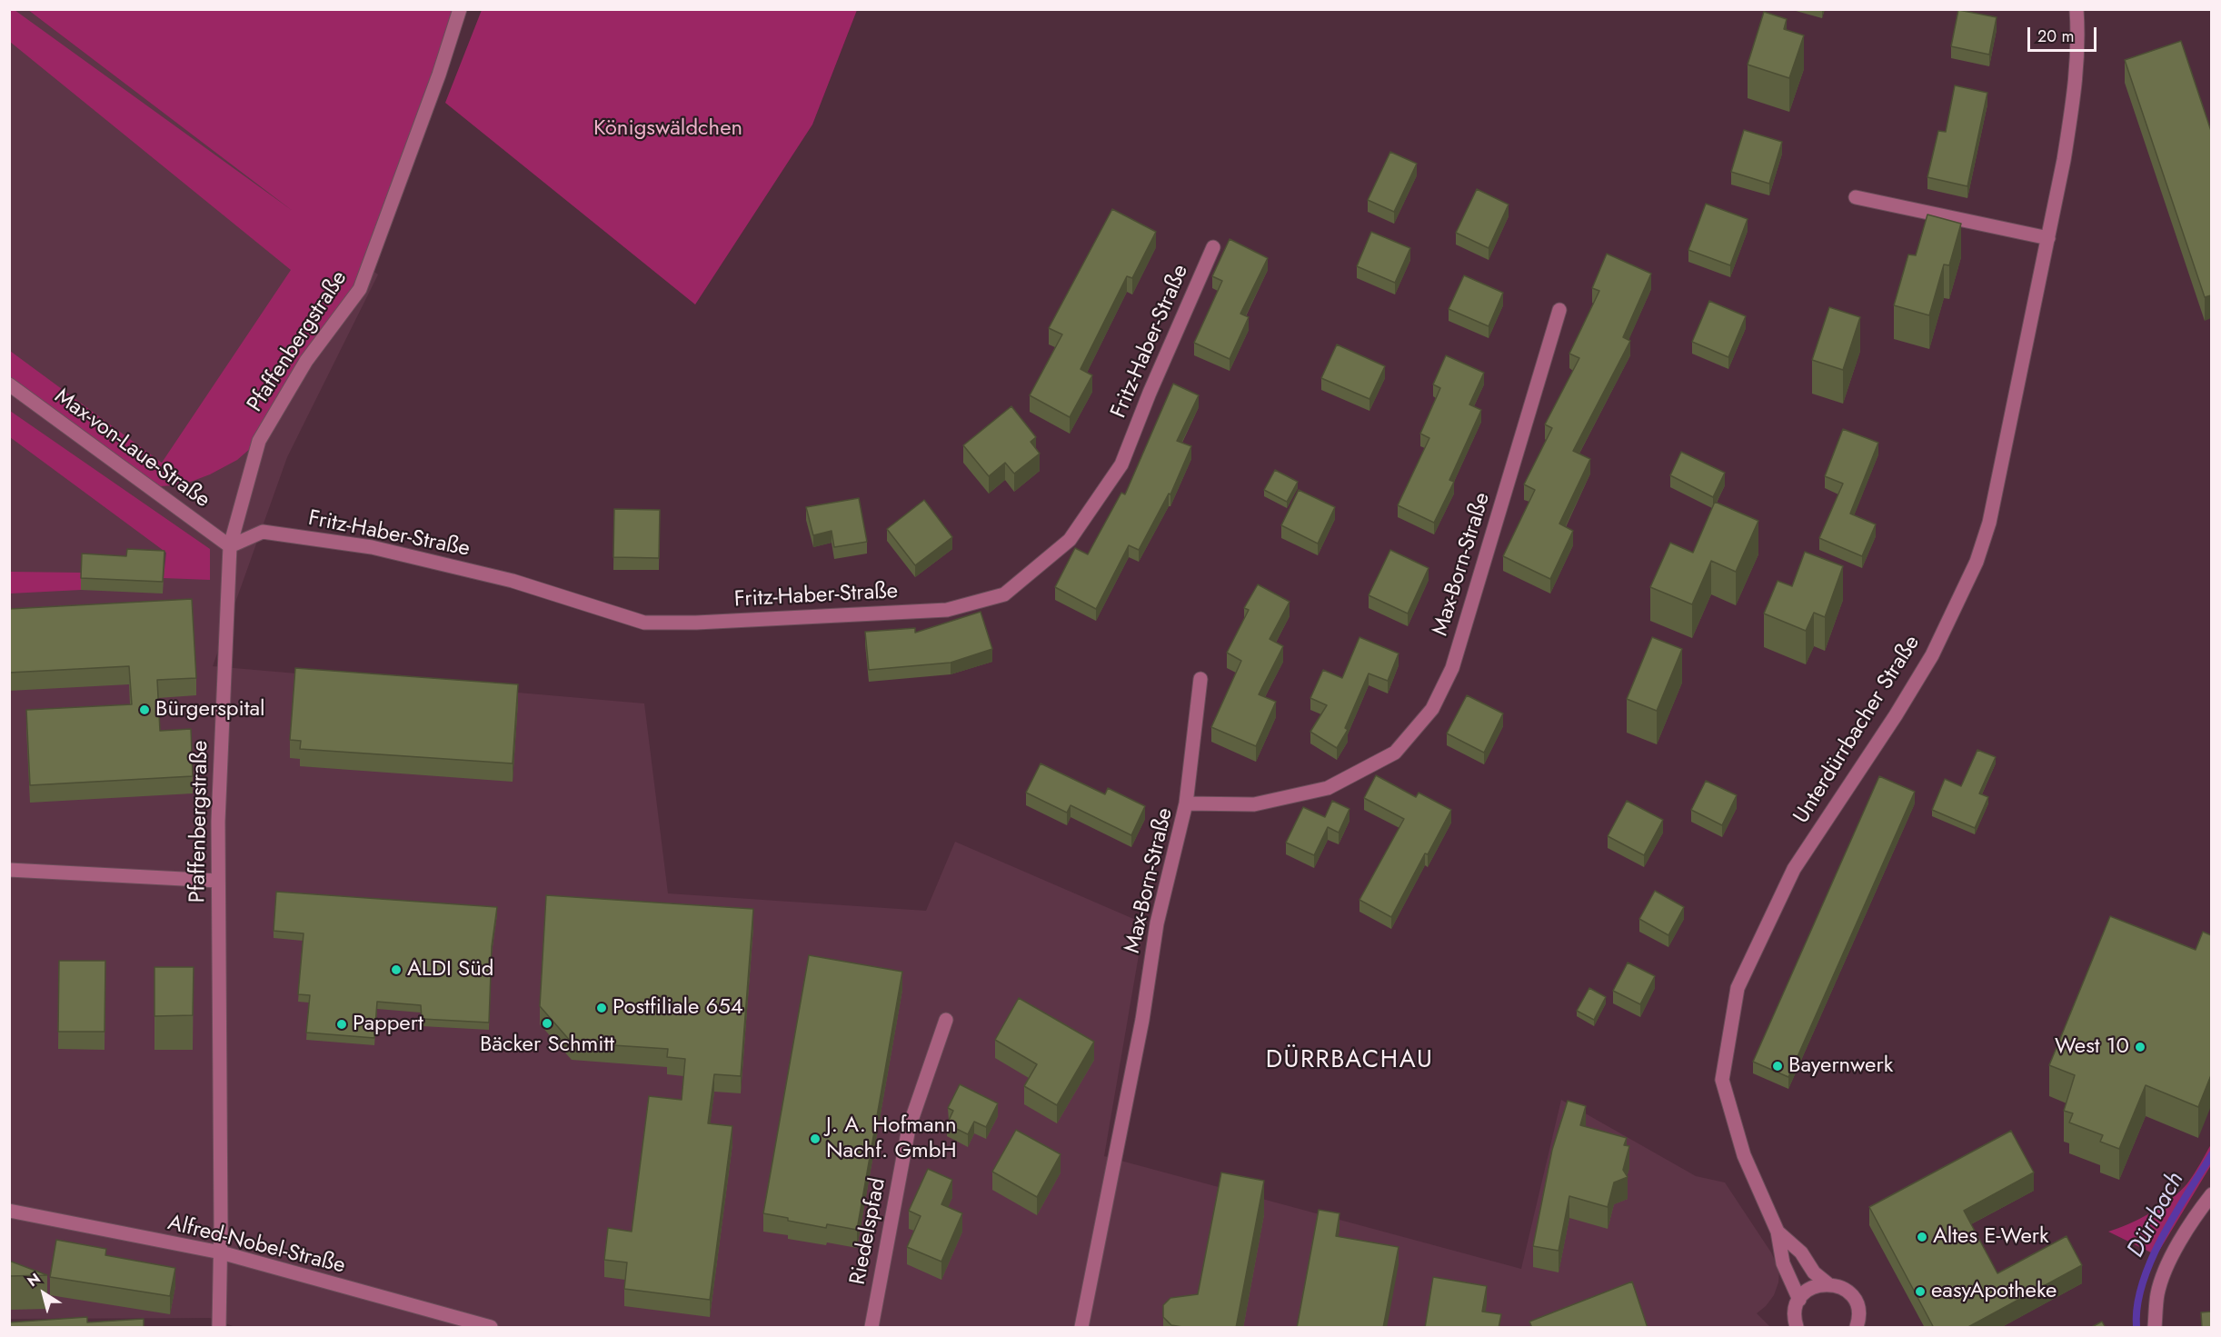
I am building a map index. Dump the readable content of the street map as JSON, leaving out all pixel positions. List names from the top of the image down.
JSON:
{
  "streets": {
    "street": [
      "Pfaffenbergstraße",
      "Fritz-Haber-Straße",
      "Max-von-Laue-Straße",
      "Max-Born-Straße",
      "Unterdürrbacher Straße",
      "Riedelspfad",
      "Alfred-Nobel-Straße"
    ]
  },
  "crossings": [
    ["Pfaffenbergstraße", "Fritz-Haber-Straße"],
    ["Pfaffenbergstraße", "Max-von-Laue-Straße"],
    ["Pfaffenbergstraße", "Alfred-Nobel-Straße"],
    ["Fritz-Haber-Straße", "Max-von-Laue-Straße"]
  ],
  "districts": ["DÜRRBACHAU"],
  "water": ["Dürrbach"],
  "parks": ["Königswäldchen"],
  "places": [
    "Bürgerspital",
    "ALDI Süd",
    "Postfiliale 654",
    "Bäcker Schmitt",
    "Pappert",
    "West 10",
    "Bayernwerk",
    "J. A. Hofmann Nachf. GmbH",
    "Altes E-Werk",
    "easyApotheke"
  ],
  "scale_bar": "20 m",
  "north": "top left"
}
